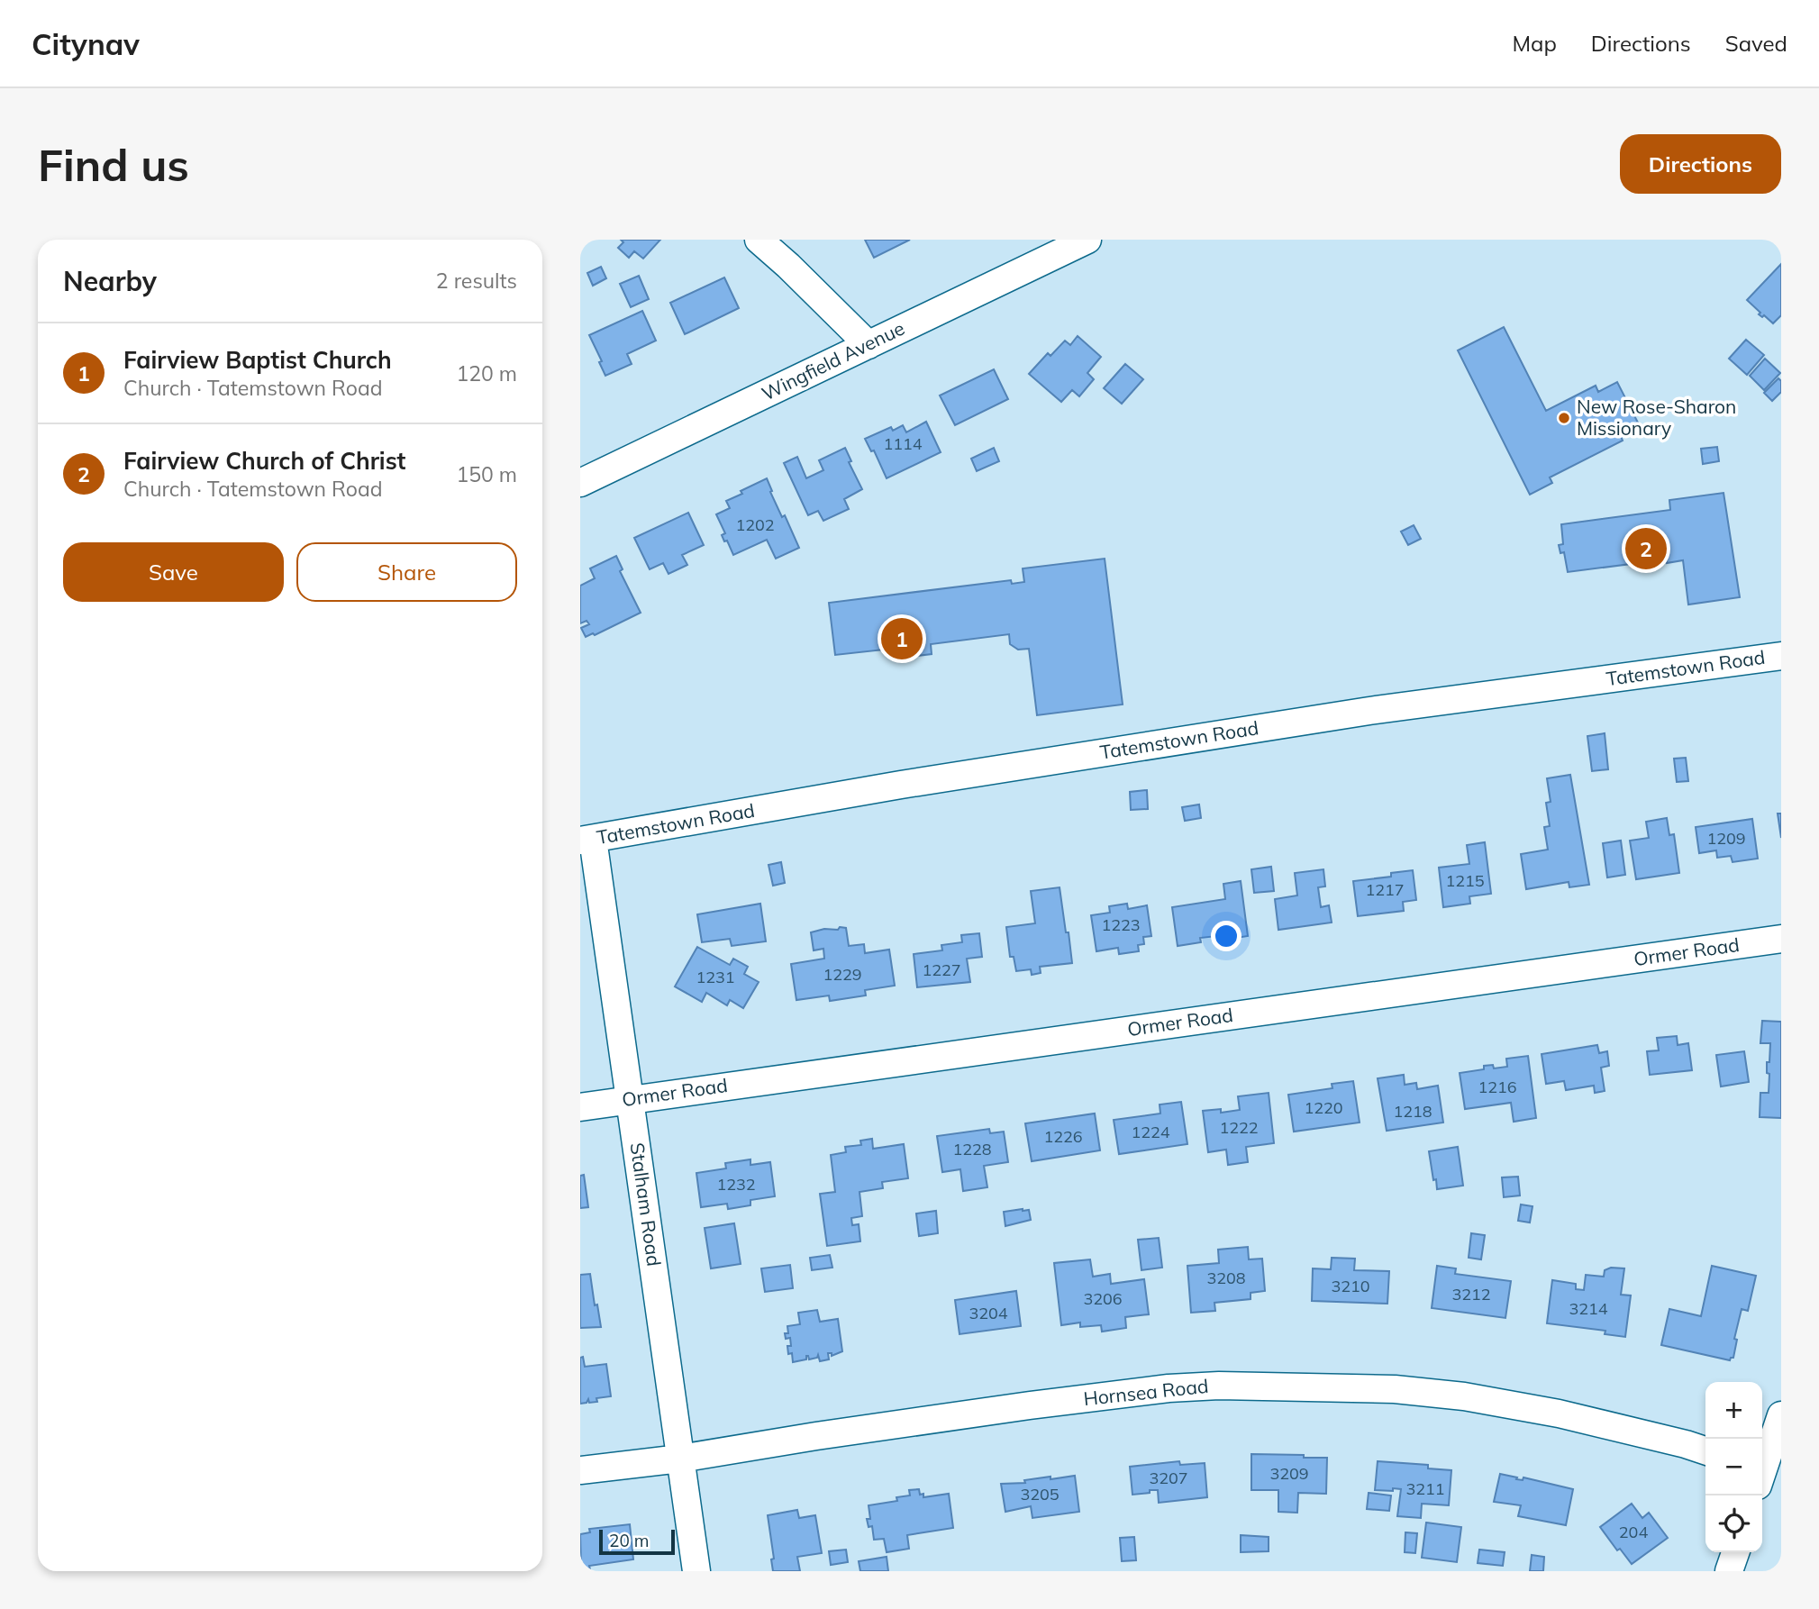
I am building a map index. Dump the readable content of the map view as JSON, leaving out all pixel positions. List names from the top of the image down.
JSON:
{
  "streets": {
    "street": [
      "Wingfield Avenue",
      "Tatemstown Road",
      "Ormer Road",
      "Stalham Road",
      "Hornsea Road"
    ]
  },
  "crossings": [
    ["Tatemstown Road", "Stalham Road"],
    ["Ormer Road", "Stalham Road"],
    ["Stalham Road", "Hornsea Road"]
  ],
  "places": ["New Rose-Sharon Missionary"],
  "house_numbers": [
    "1114",
    "1202",
    "1209",
    "1215",
    "1217",
    "1223",
    "1227",
    "1229",
    "1231",
    "1216",
    "1220",
    "1218",
    "1222",
    "1224",
    "1226",
    "1228",
    "1232",
    "3208",
    "3210",
    "3212",
    "3206",
    "3214",
    "3204",
    "3209",
    "3207",
    "3211",
    "3205",
    "204"
  ],
  "scale_bar": "20 m",
  "page": {
    "header": "Citynav",
    "nav": ["Map", "Directions", "Saved"],
    "buttons": [
      "Directions",
      ["Save", "Share"]
    ],
    "title": "Find us",
    "heading": ["Nearby", "2 results"],
    "list": [
      {
        "mark": "1",
        "name": "Fairview Baptist Church",
        "note": "Church · Tatemstown Road",
        "value": "120 m"
      },
      {
        "mark": "2",
        "name": "Fairview Church of Christ",
        "note": "Church · Tatemstown Road",
        "value": "150 m"
      }
    ],
    "pins": ["2", "1"],
    "map_buttons": ["+", "−"],
    "scale": "20 m"
  }
}
